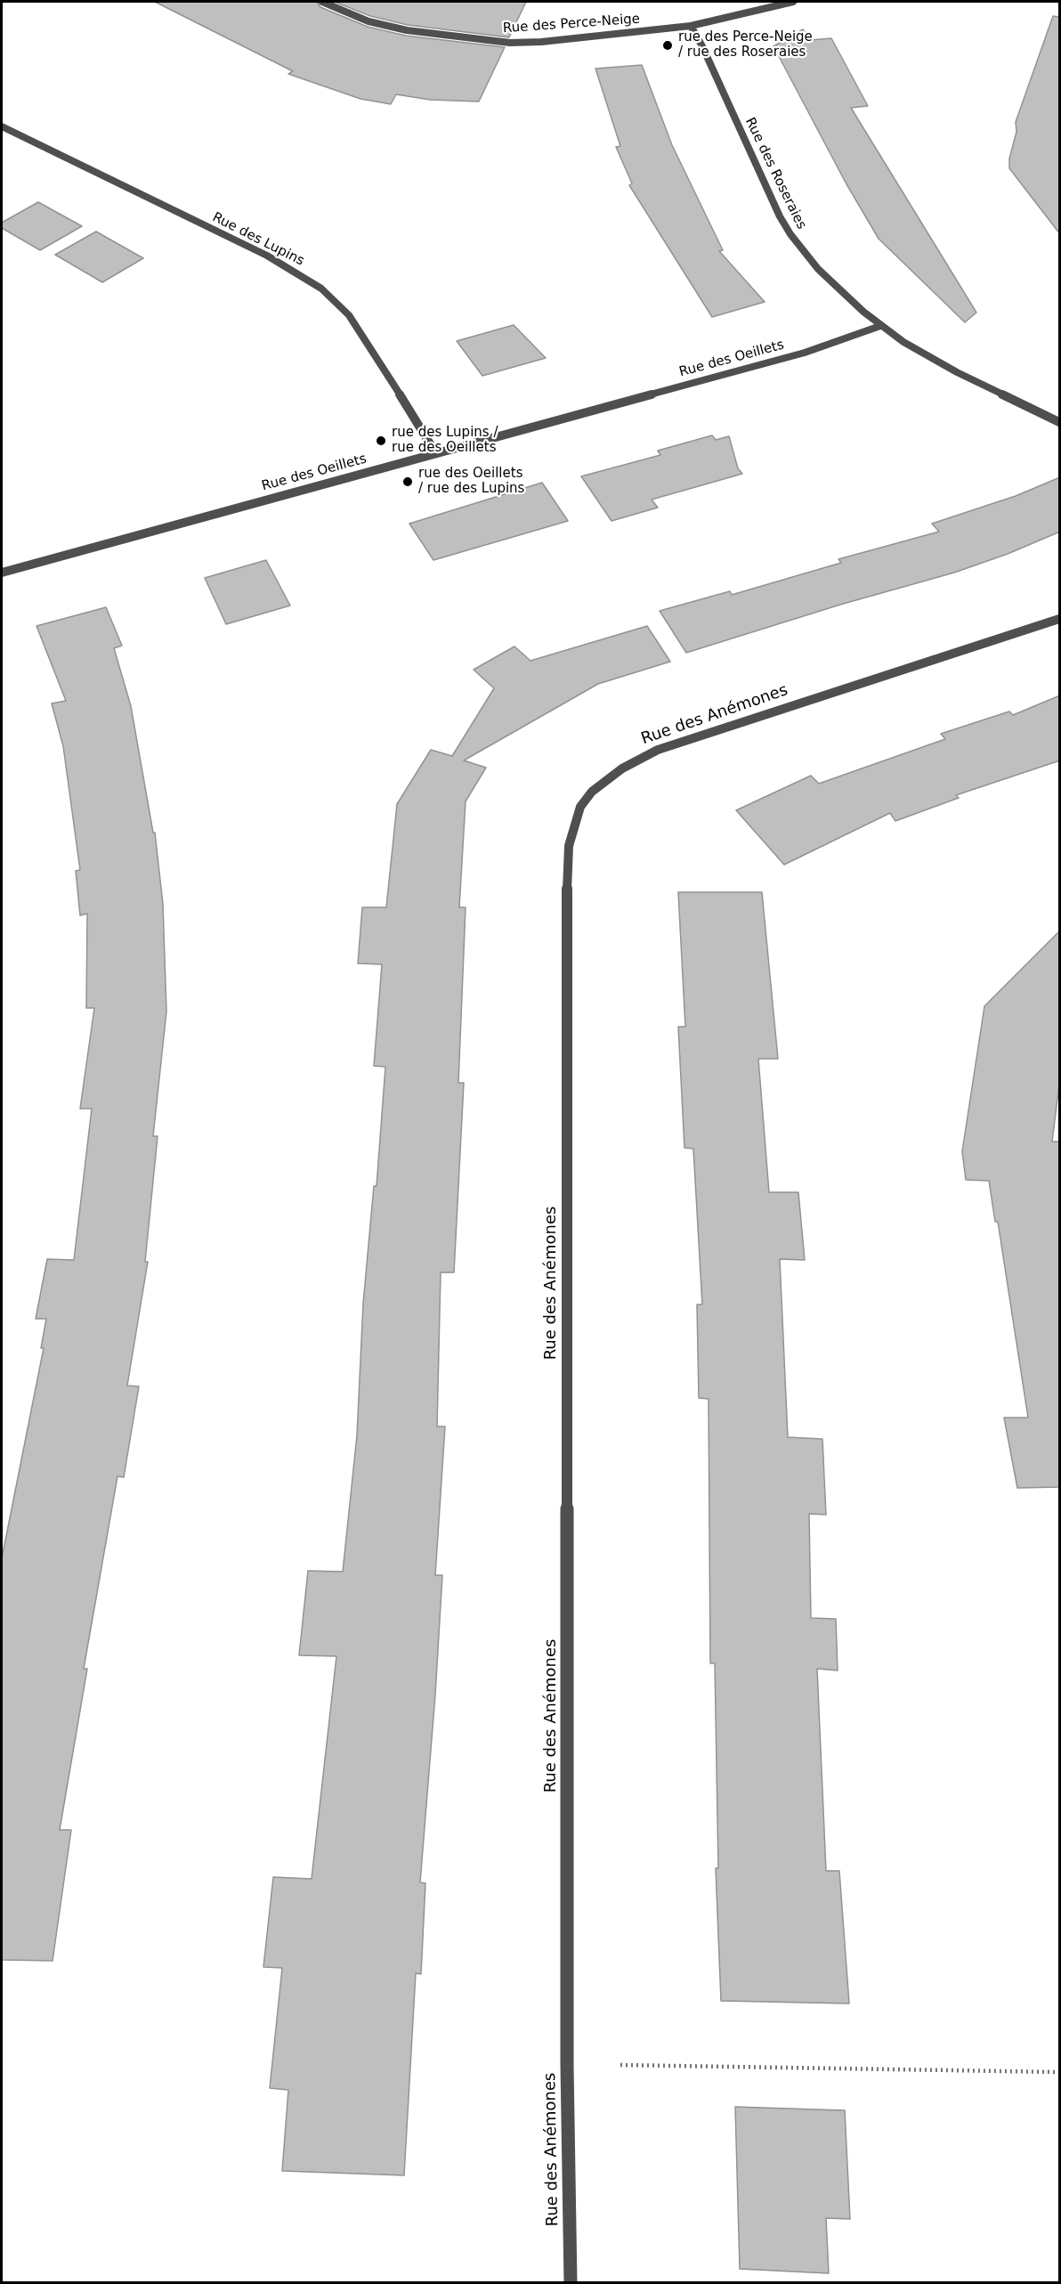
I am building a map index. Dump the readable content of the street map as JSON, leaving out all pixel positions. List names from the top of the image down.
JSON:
{
  "streets": {
    "street": [
      "Rue des Perce-Neige",
      "Rue des Roseraies",
      "Rue des Lupins",
      "Rue des Oeillets",
      "Rue des Anémones"
    ]
  },
  "crossings": [
    ["Rue des Perce-Neige", "Rue des Roseraies"],
    ["Rue des Roseraies", "Rue des Oeillets"],
    ["Rue des Lupins", "Rue des Oeillets"]
  ],
  "places": ["rue des Perce-Neige / rue des Roseraies", "rue des Lupins / rue des Oeillets", "rue des Oeillets / rue des Lupins"]
}
